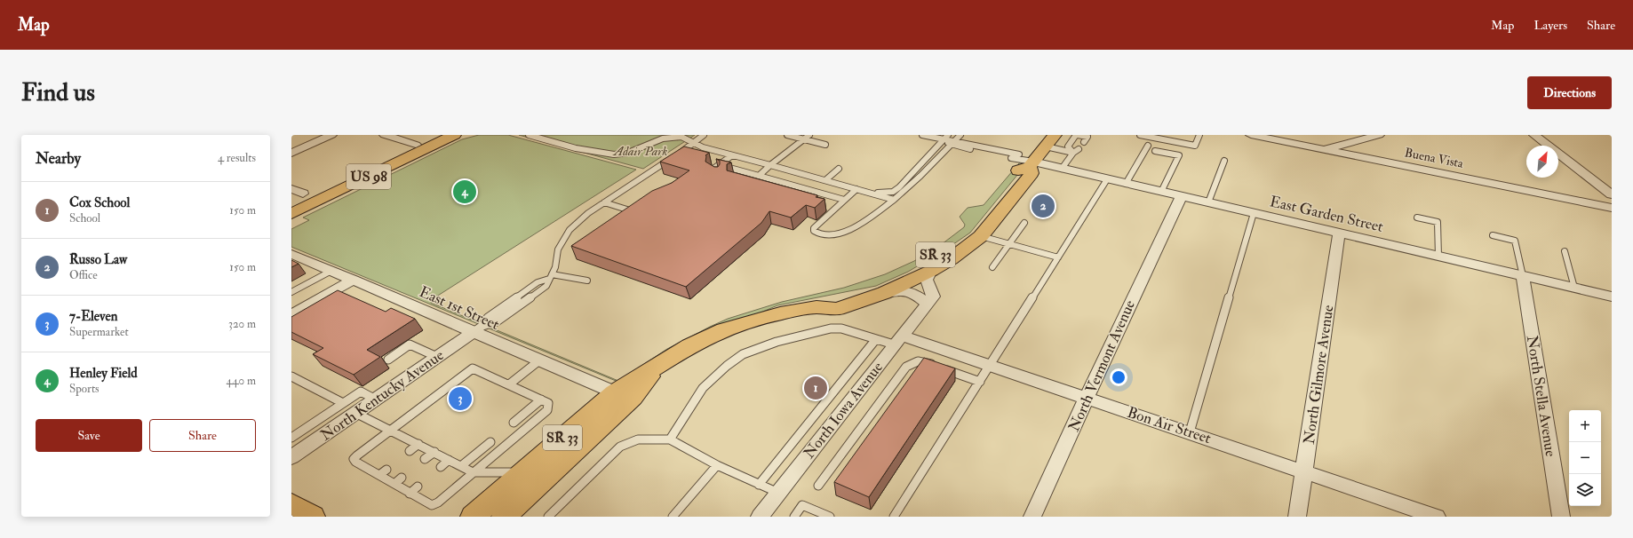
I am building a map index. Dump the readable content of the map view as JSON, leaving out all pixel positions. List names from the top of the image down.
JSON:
{
  "streets": {
    "main road": ["US 98", "SR 33"],
    "street": [
      "Buena Vista",
      "East Garden Street",
      "East 1st Street",
      "North Vermont Avenue",
      "North Gilmore Avenue",
      "North Kentucky Avenue",
      "North Stella Avenue",
      "North Iowa Avenue",
      "Bon Air Street"
    ]
  },
  "crossings": [
    ["East Garden Street", "SR 33"],
    ["East Garden Street", "North Vermont Avenue"],
    ["East Garden Street", "North Gilmore Avenue"],
    ["East Garden Street", "North Stella Avenue"],
    ["SR 33", "East 1st Street"],
    ["SR 33", "North Iowa Avenue"],
    ["East 1st Street", "North Kentucky Avenue"],
    ["North Vermont Avenue", "Bon Air Street"],
    ["North Gilmore Avenue", "Bon Air Street"],
    ["North Iowa Avenue", "Bon Air Street"]
  ],
  "parks": ["Adair Park"],
  "north": "top right",
  "page": {
    "header": "Map",
    "nav": ["Map", "Layers", "Share"],
    "buttons": [
      "Directions",
      ["Save", "Share"]
    ],
    "title": "Find us",
    "heading": ["Nearby", "4 results"],
    "pins": [
      "4",
      "2",
      "1",
      "3"
    ],
    "list": [
      {
        "mark": "1",
        "name": "Cox School",
        "note": "School",
        "value": "150 m"
      },
      {
        "mark": "2",
        "name": "Russo Law",
        "note": "Office",
        "value": "150 m"
      },
      {
        "mark": "3",
        "name": "7-Eleven",
        "note": "Supermarket",
        "value": "320 m"
      },
      {
        "mark": "4",
        "name": "Henley Field",
        "note": "Sports",
        "value": "440 m"
      }
    ],
    "map_buttons": ["+", "−"]
  }
}
